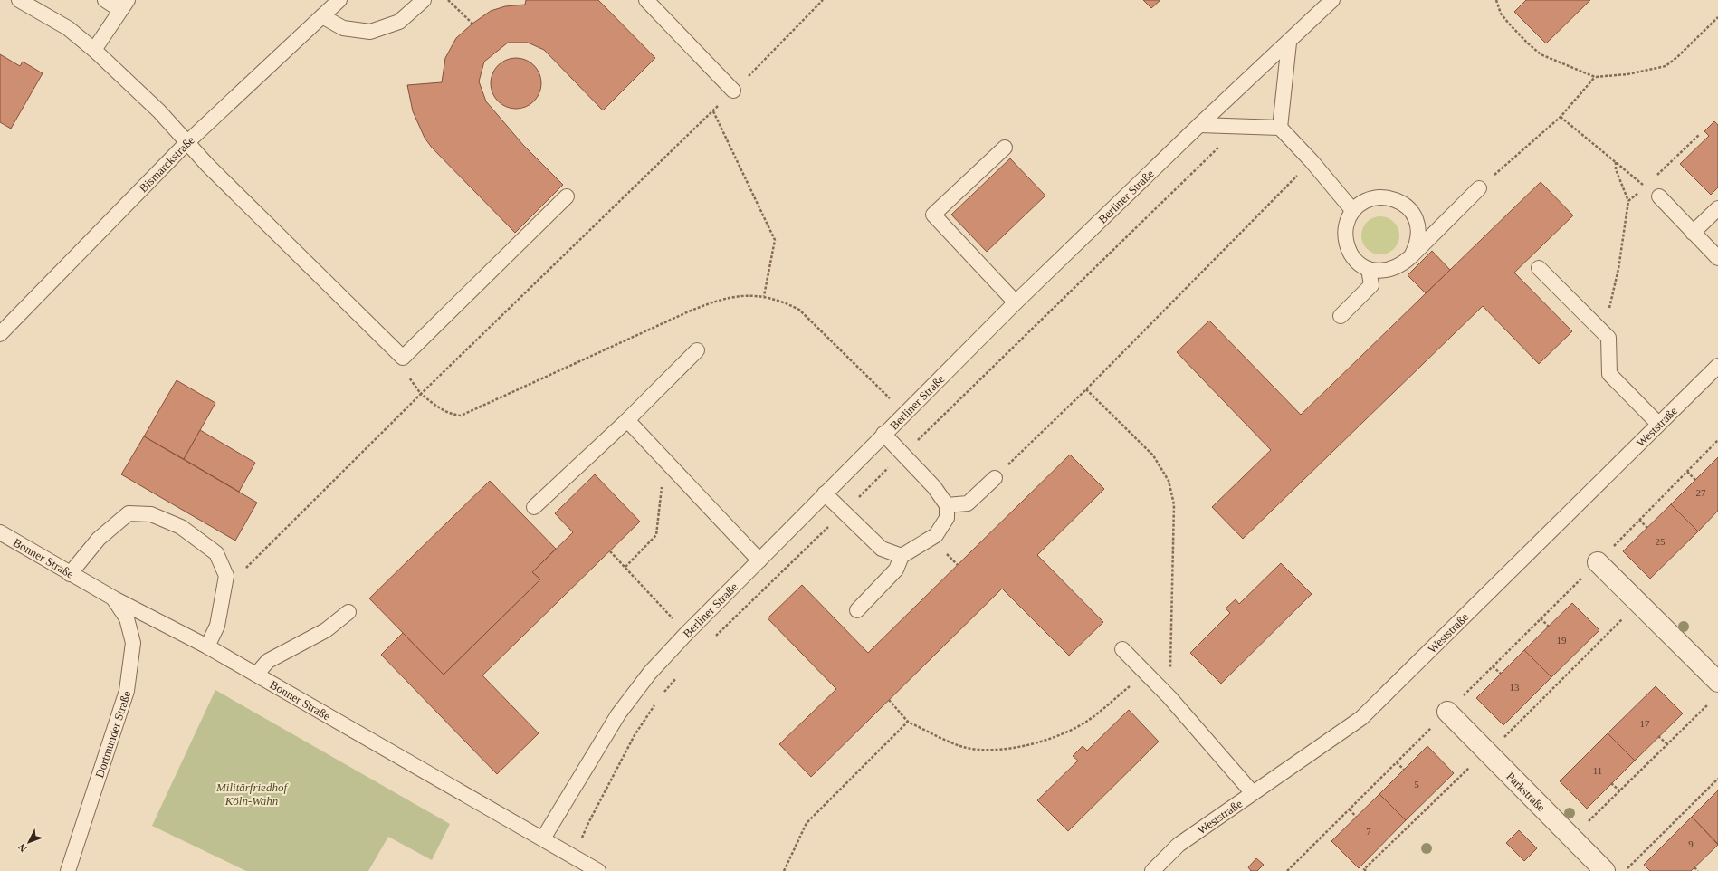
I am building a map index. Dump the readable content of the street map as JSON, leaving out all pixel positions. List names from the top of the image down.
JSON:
{
  "streets": {
    "street": ["Parkstraße"],
    "lane": [
      "Bismarckstraße",
      "Berliner Straße",
      "Weststraße",
      "Bonner Straße",
      "Dortmunder Straße"
    ]
  },
  "crossings": [
    ["Berliner Straße", "Bonner Straße"],
    ["Bonner Straße", "Dortmunder Straße"]
  ],
  "parks": ["Militärfriedhof Köln-Wahn"],
  "house_numbers": [
    "27",
    "25",
    "19",
    "13",
    "17",
    "11",
    "5",
    "7",
    "9"
  ],
  "north": "bottom left"
}
